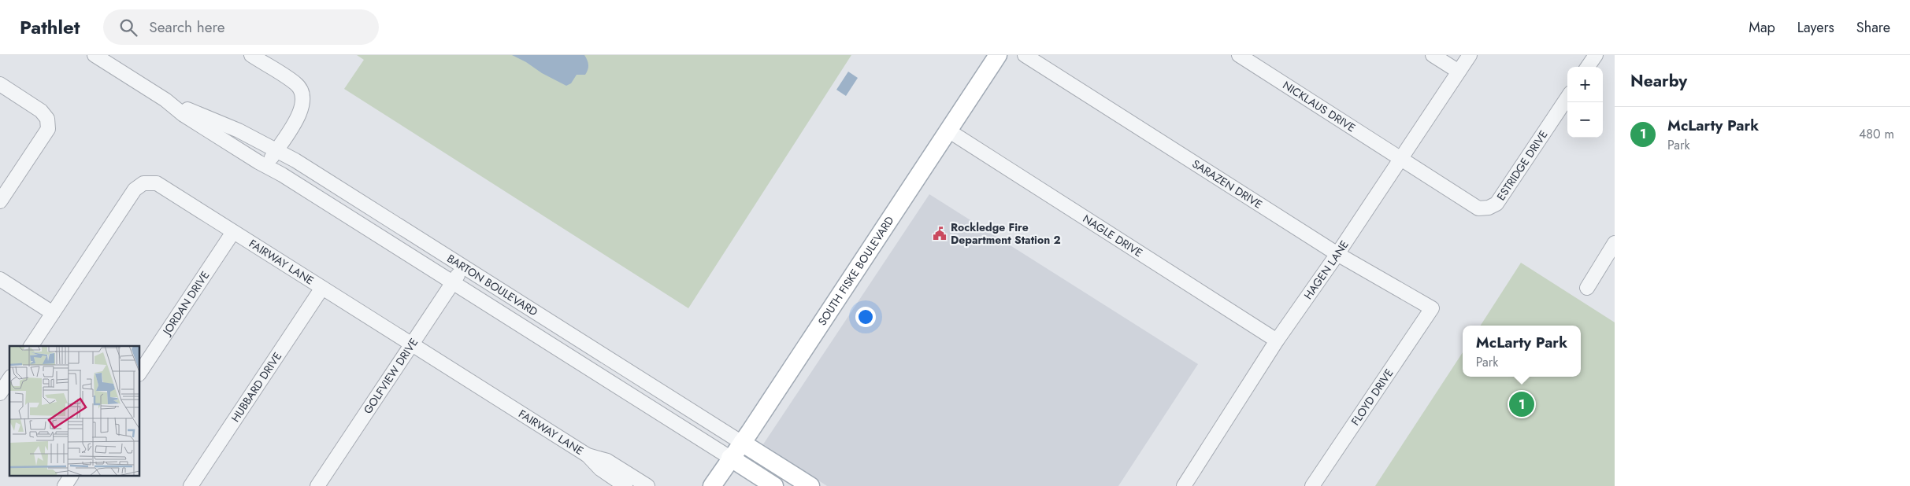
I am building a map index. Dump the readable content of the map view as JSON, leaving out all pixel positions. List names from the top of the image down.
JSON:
{
  "streets": {
    "main road": ["SOUTH FISKE BOULEVARD", "BARTON BOULEVARD"],
    "street": [
      "NICKLAUS DRIVE",
      "ESTRIDGE DRIVE",
      "SARAZEN DRIVE",
      "NAGLE DRIVE",
      "FAIRWAY LANE",
      "HAGEN LANE",
      "JORDAN DRIVE",
      "GOLFVIEW DRIVE",
      "HUBBARD DRIVE",
      "FLOYD DRIVE"
    ]
  },
  "crossings": [
    ["NICKLAUS DRIVE", "ESTRIDGE DRIVE"],
    ["NICKLAUS DRIVE", "HAGEN LANE"],
    ["ESTRIDGE DRIVE", "HAGEN LANE"],
    ["SARAZEN DRIVE", "HAGEN LANE"],
    ["SARAZEN DRIVE", "FLOYD DRIVE"],
    ["NAGLE DRIVE", "HAGEN LANE"],
    ["NAGLE DRIVE", "SOUTH FISKE BOULEVARD"],
    ["FAIRWAY LANE", "JORDAN DRIVE"],
    ["FAIRWAY LANE", "GOLFVIEW DRIVE"],
    ["FAIRWAY LANE", "HUBBARD DRIVE"],
    ["SOUTH FISKE BOULEVARD", "BARTON BOULEVARD"],
    ["BARTON BOULEVARD", "GOLFVIEW DRIVE"]
  ],
  "places": {
    "public building": ["Rockledge Fire Department Station 2"]
  },
  "page": {
    "header": "Pathlet",
    "search": "Search here",
    "nav": ["Map", "Layers", "Share"],
    "heading": "Nearby",
    "map_buttons": ["+", "−"],
    "list": [
      {
        "mark": "1",
        "name": "McLarty Park",
        "note": "Park",
        "value": "480 m"
      }
    ],
    "popup": ["McLarty Park", "Park"],
    "pins": "1"
  }
}
